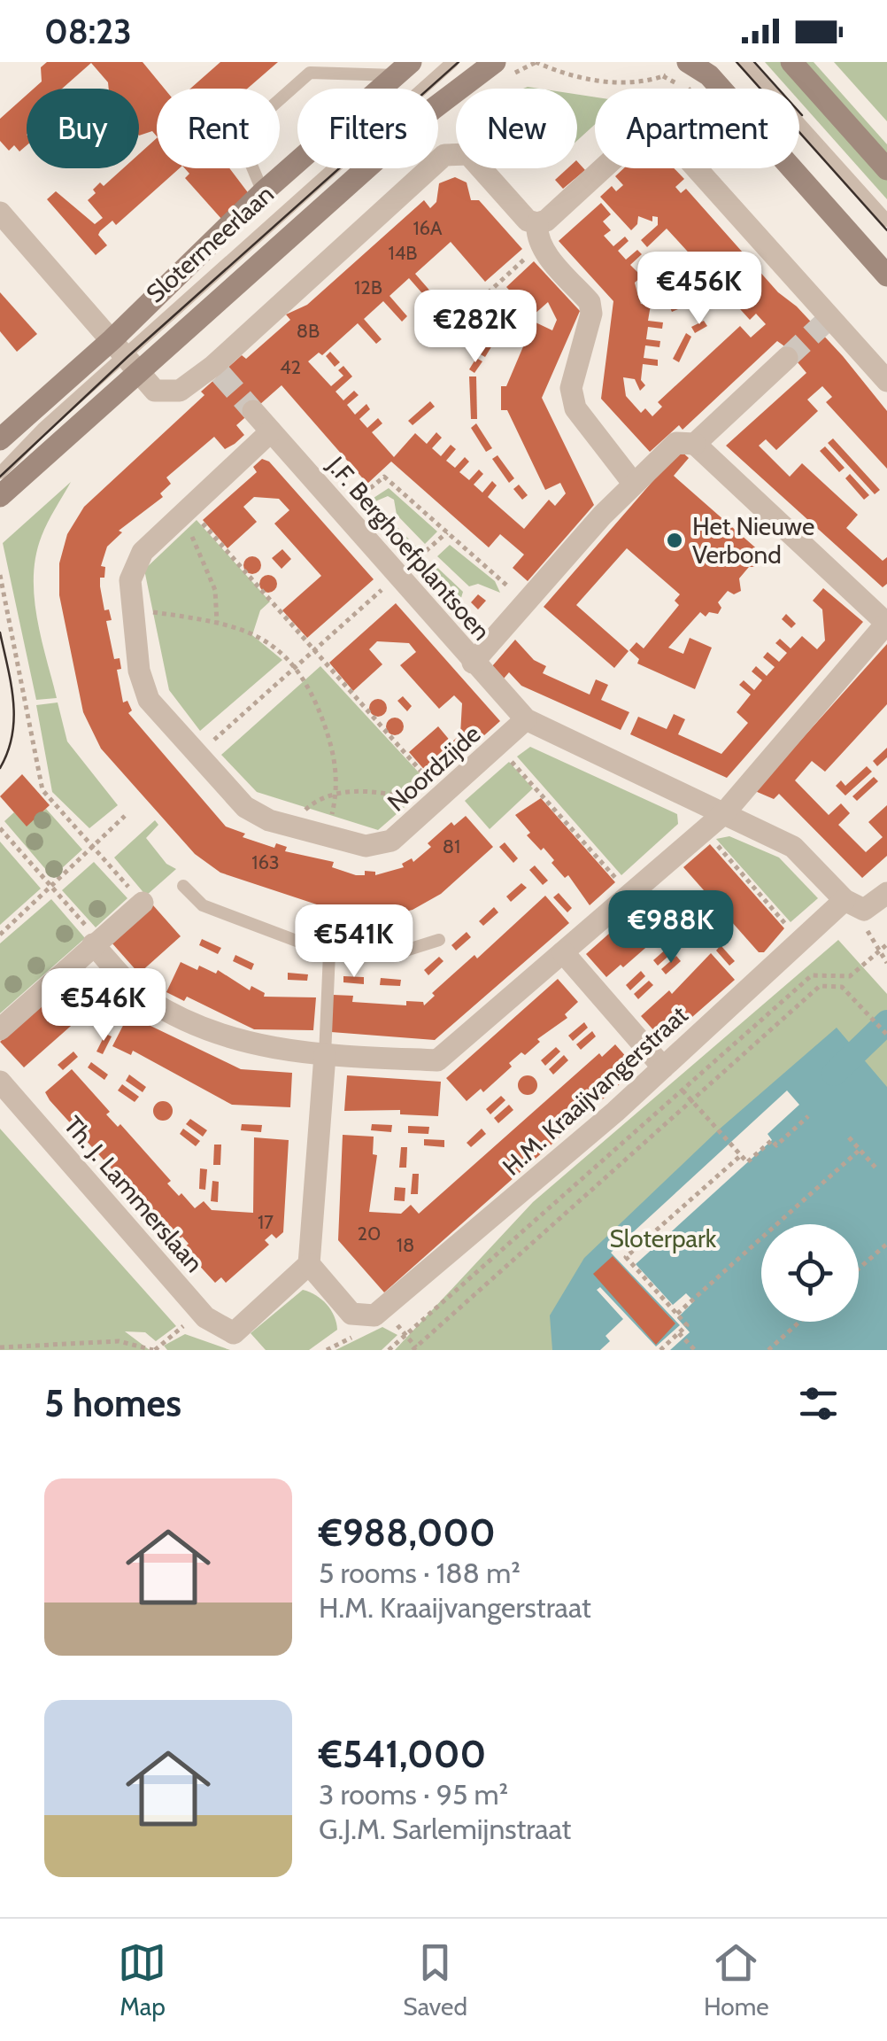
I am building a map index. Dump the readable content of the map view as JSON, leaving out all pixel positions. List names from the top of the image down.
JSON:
{
  "streets": {
    "main road": ["Slotermeerlaan"],
    "street": [
      "J.F. Berghoefplantsoen",
      "Noordzijde",
      "H.M. Kraaijvangerstraat",
      "Th. J. Lammerslaan"
    ]
  },
  "crossings": [
    ["J.F. Berghoefplantsoen", "Noordzijde"],
    ["H.M. Kraaijvangerstraat", "Th. J. Lammerslaan"]
  ],
  "parks": ["Sloterpark"],
  "places": ["Het Nieuwe Verbond"],
  "house_numbers": [
    "16A",
    "14B",
    "12B",
    "8B",
    "42",
    "81",
    "163",
    "17",
    "20",
    "18"
  ],
  "page": {
    "status": "08:23",
    "chip": [
      "Buy",
      "Rent",
      "Filters",
      "New",
      "Apartment"
    ],
    "price": [
      "€456K",
      "€282K",
      "€988K",
      "€541K",
      "€546K"
    ],
    "heading": "5 homes",
    "list": [
      {
        "name": "€988,000",
        "note": "5 rooms · 188 m² · H.M. Kraaijvangerstraat"
      },
      {
        "name": "€541,000",
        "note": "3 rooms · 95 m² · G.J.M. Sarlemijnstraat"
      }
    ],
    "tabs": ["Map", "Saved", "Home"]
  }
}
